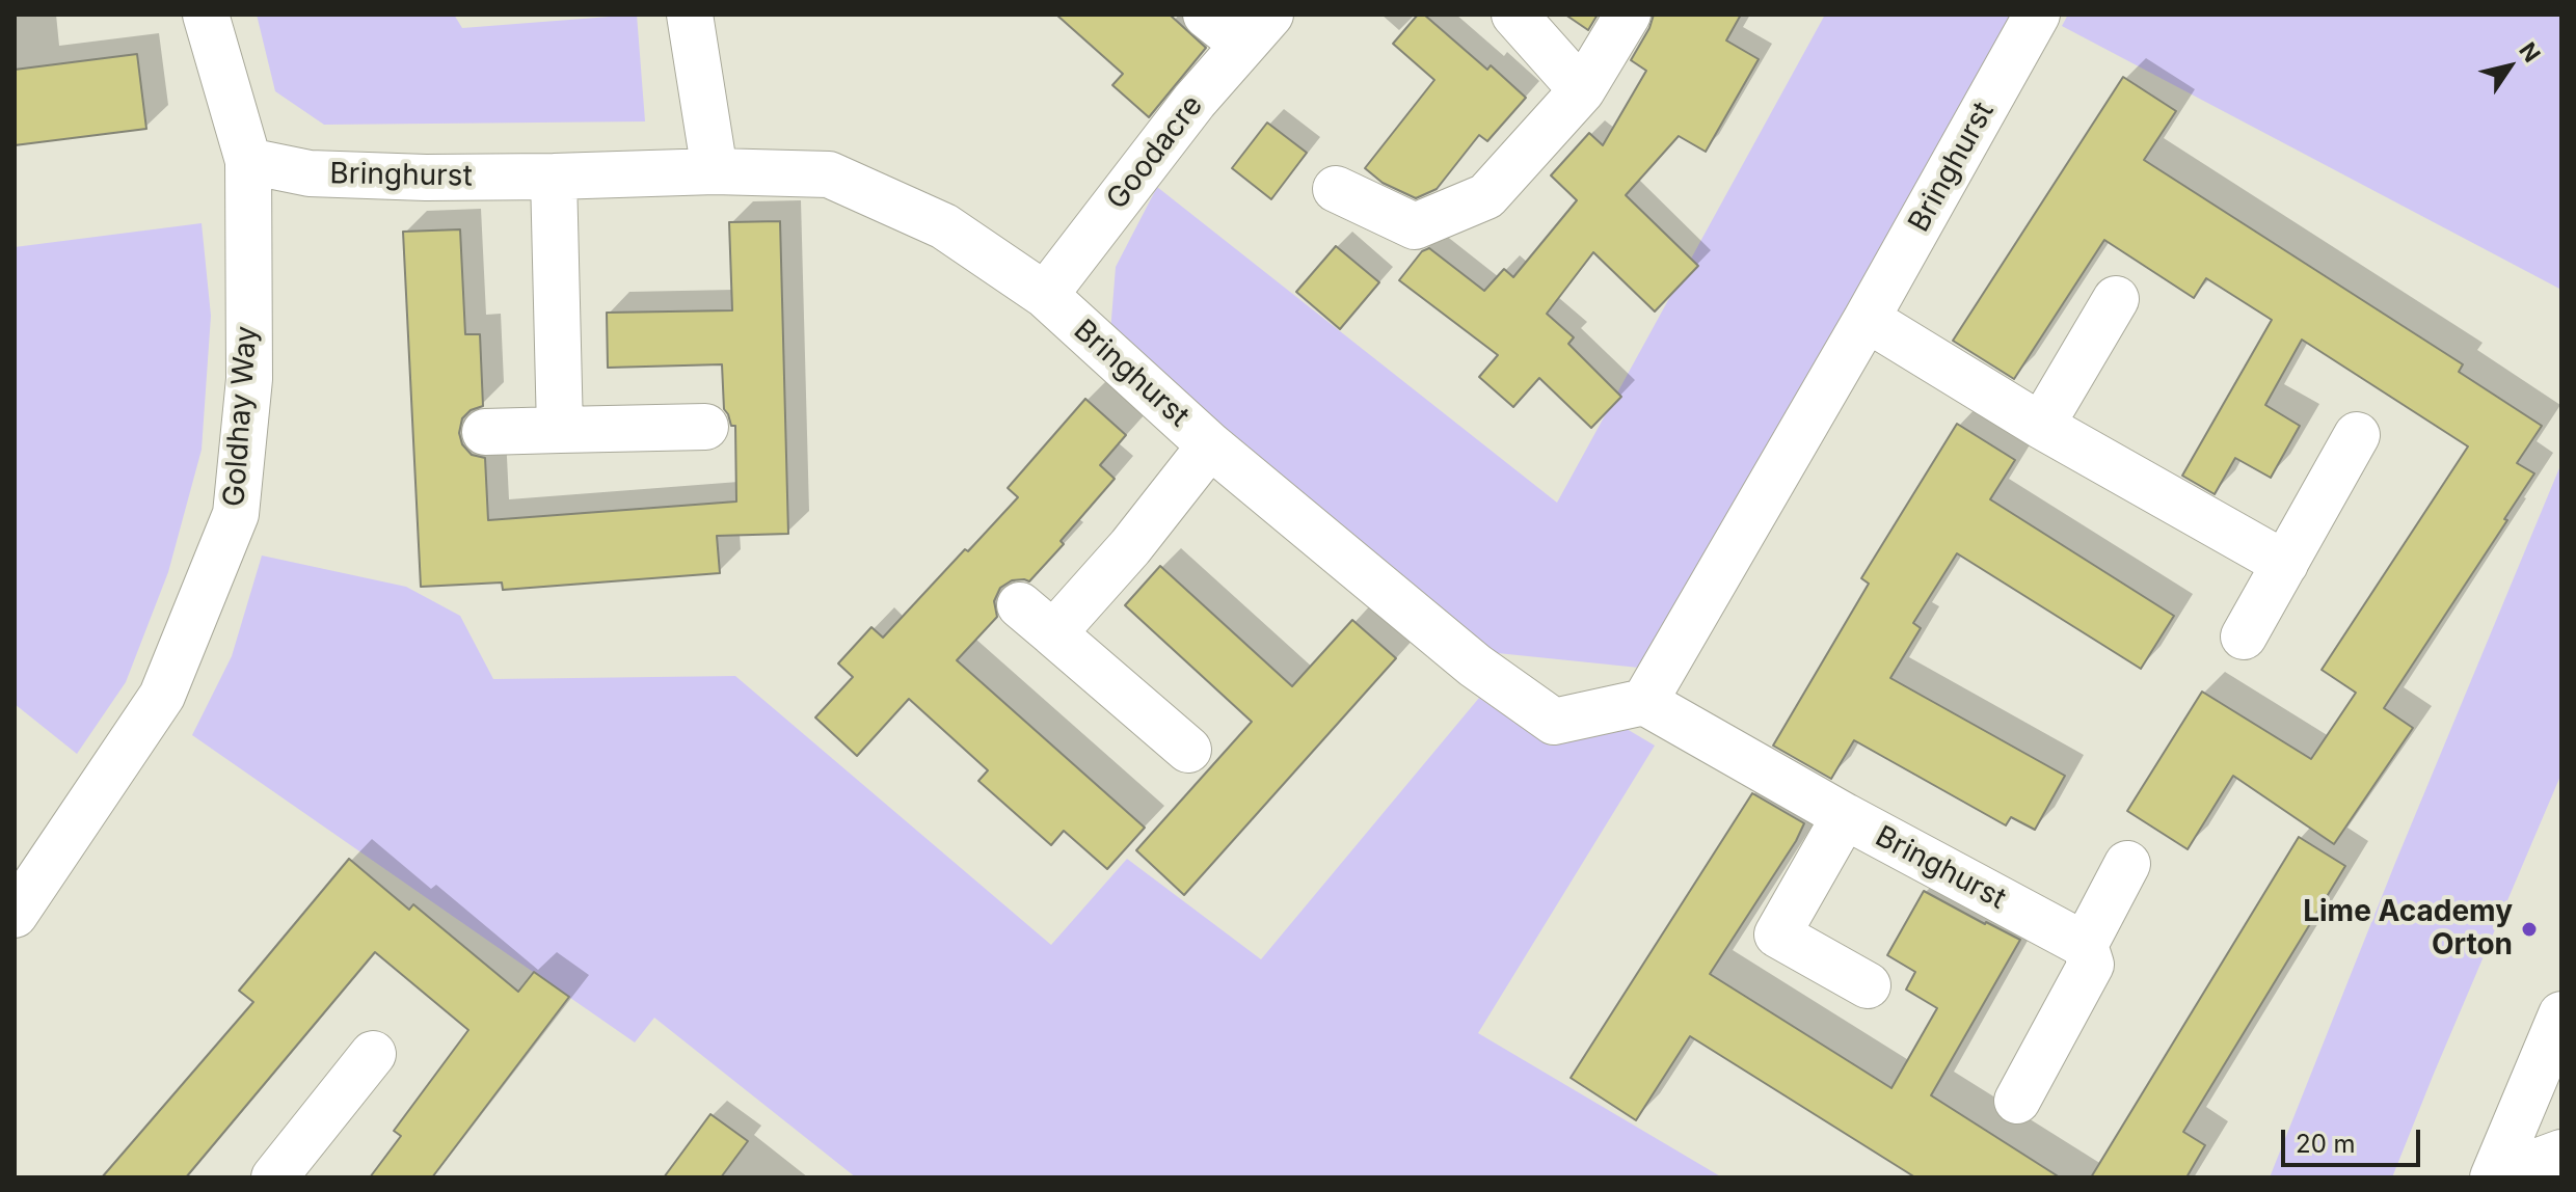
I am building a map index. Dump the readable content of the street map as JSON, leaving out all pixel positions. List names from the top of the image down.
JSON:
{
  "streets": {
    "street": ["Goodacre", "Bringhurst", "Goldhay Way"]
  },
  "crossings": [
    ["Goodacre", "Bringhurst"],
    ["Bringhurst", "Goldhay Way"]
  ],
  "places": ["Lime Academy Orton"],
  "scale_bar": "20 m",
  "north": "top right"
}
